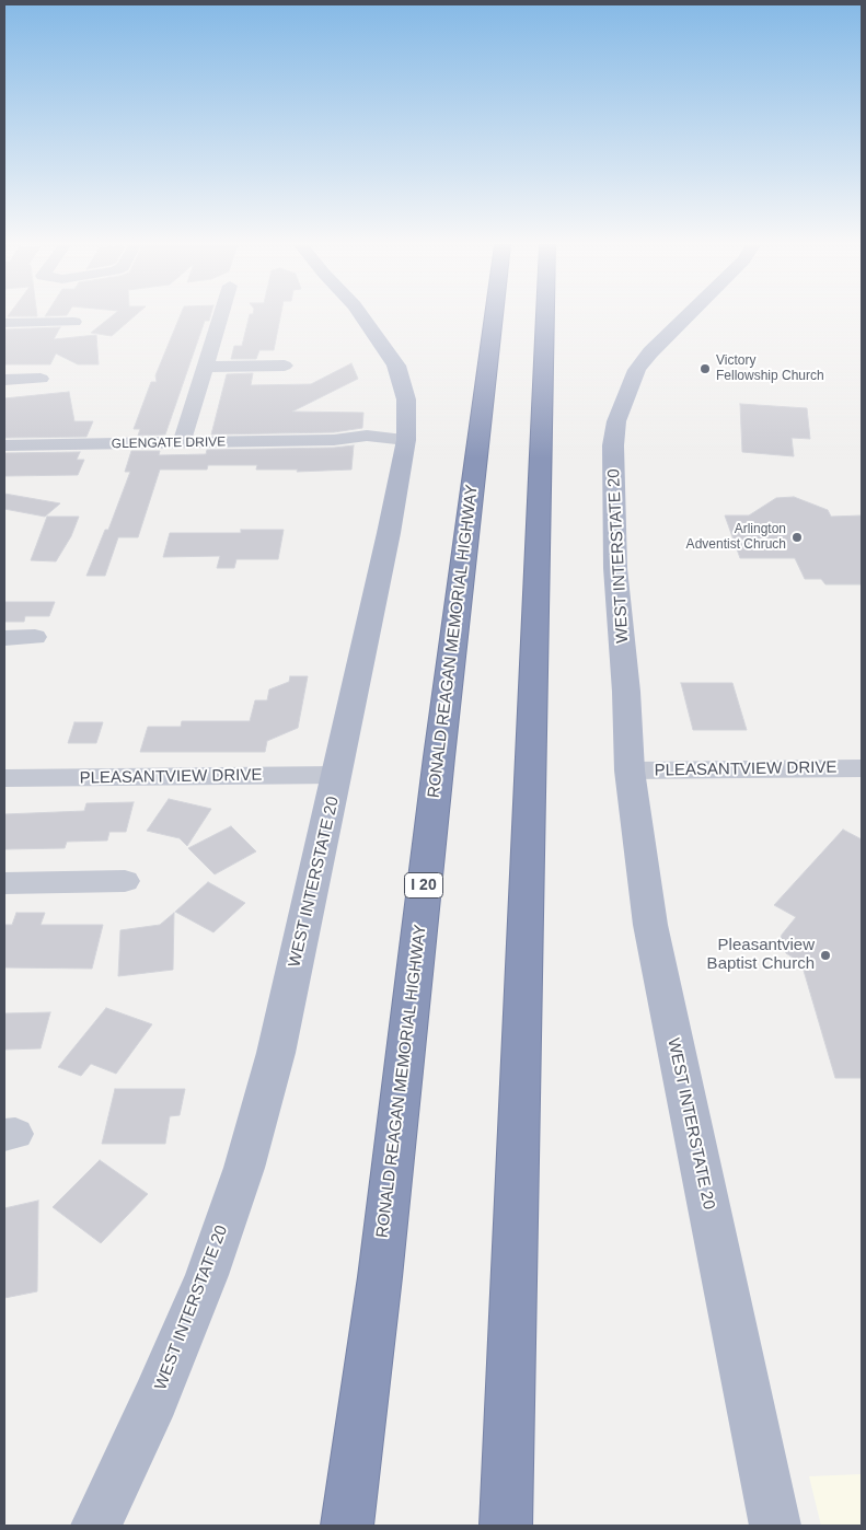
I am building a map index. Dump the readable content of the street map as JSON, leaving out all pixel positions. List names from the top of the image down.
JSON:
{
  "streets": {
    "highway": ["RONALD REAGAN MEMORIAL HIGHWAY", "I 20"],
    "main road": ["WEST INTERSTATE 20"],
    "street": ["GLENGATE DRIVE", "PLEASANTVIEW DRIVE"]
  },
  "crossings": [
    ["GLENGATE DRIVE", "WEST INTERSTATE 20"],
    ["WEST INTERSTATE 20", "PLEASANTVIEW DRIVE"]
  ],
  "places": ["Victory Fellowship Church", "Arlington Adventist Chruch", "Pleasantview Baptist Church"]
}
